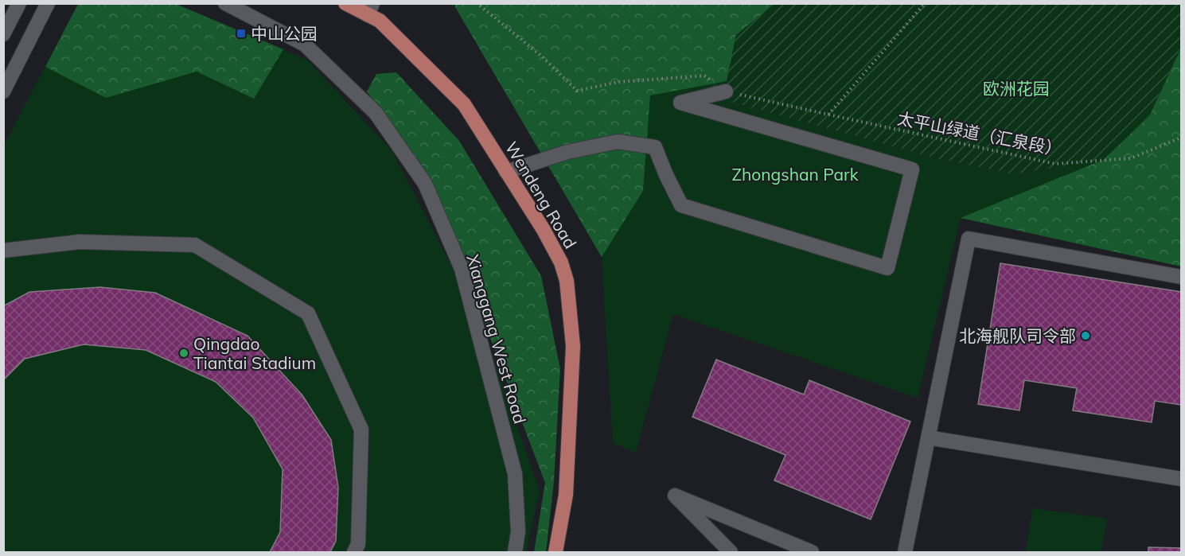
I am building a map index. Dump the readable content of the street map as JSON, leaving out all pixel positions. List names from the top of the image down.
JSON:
{
  "streets": {
    "main road": ["Wendeng Road"],
    "street": ["Xianggang West Road"],
    "path": ["太平山绿道（汇泉段）"]
  },
  "parks": ["欧洲花园", "Zhongshan Park"],
  "places": {
    "transit": ["中山公园"],
    "other": ["北海舰队司令部", "Qingdao Tiantai Stadium"]
  }
}
